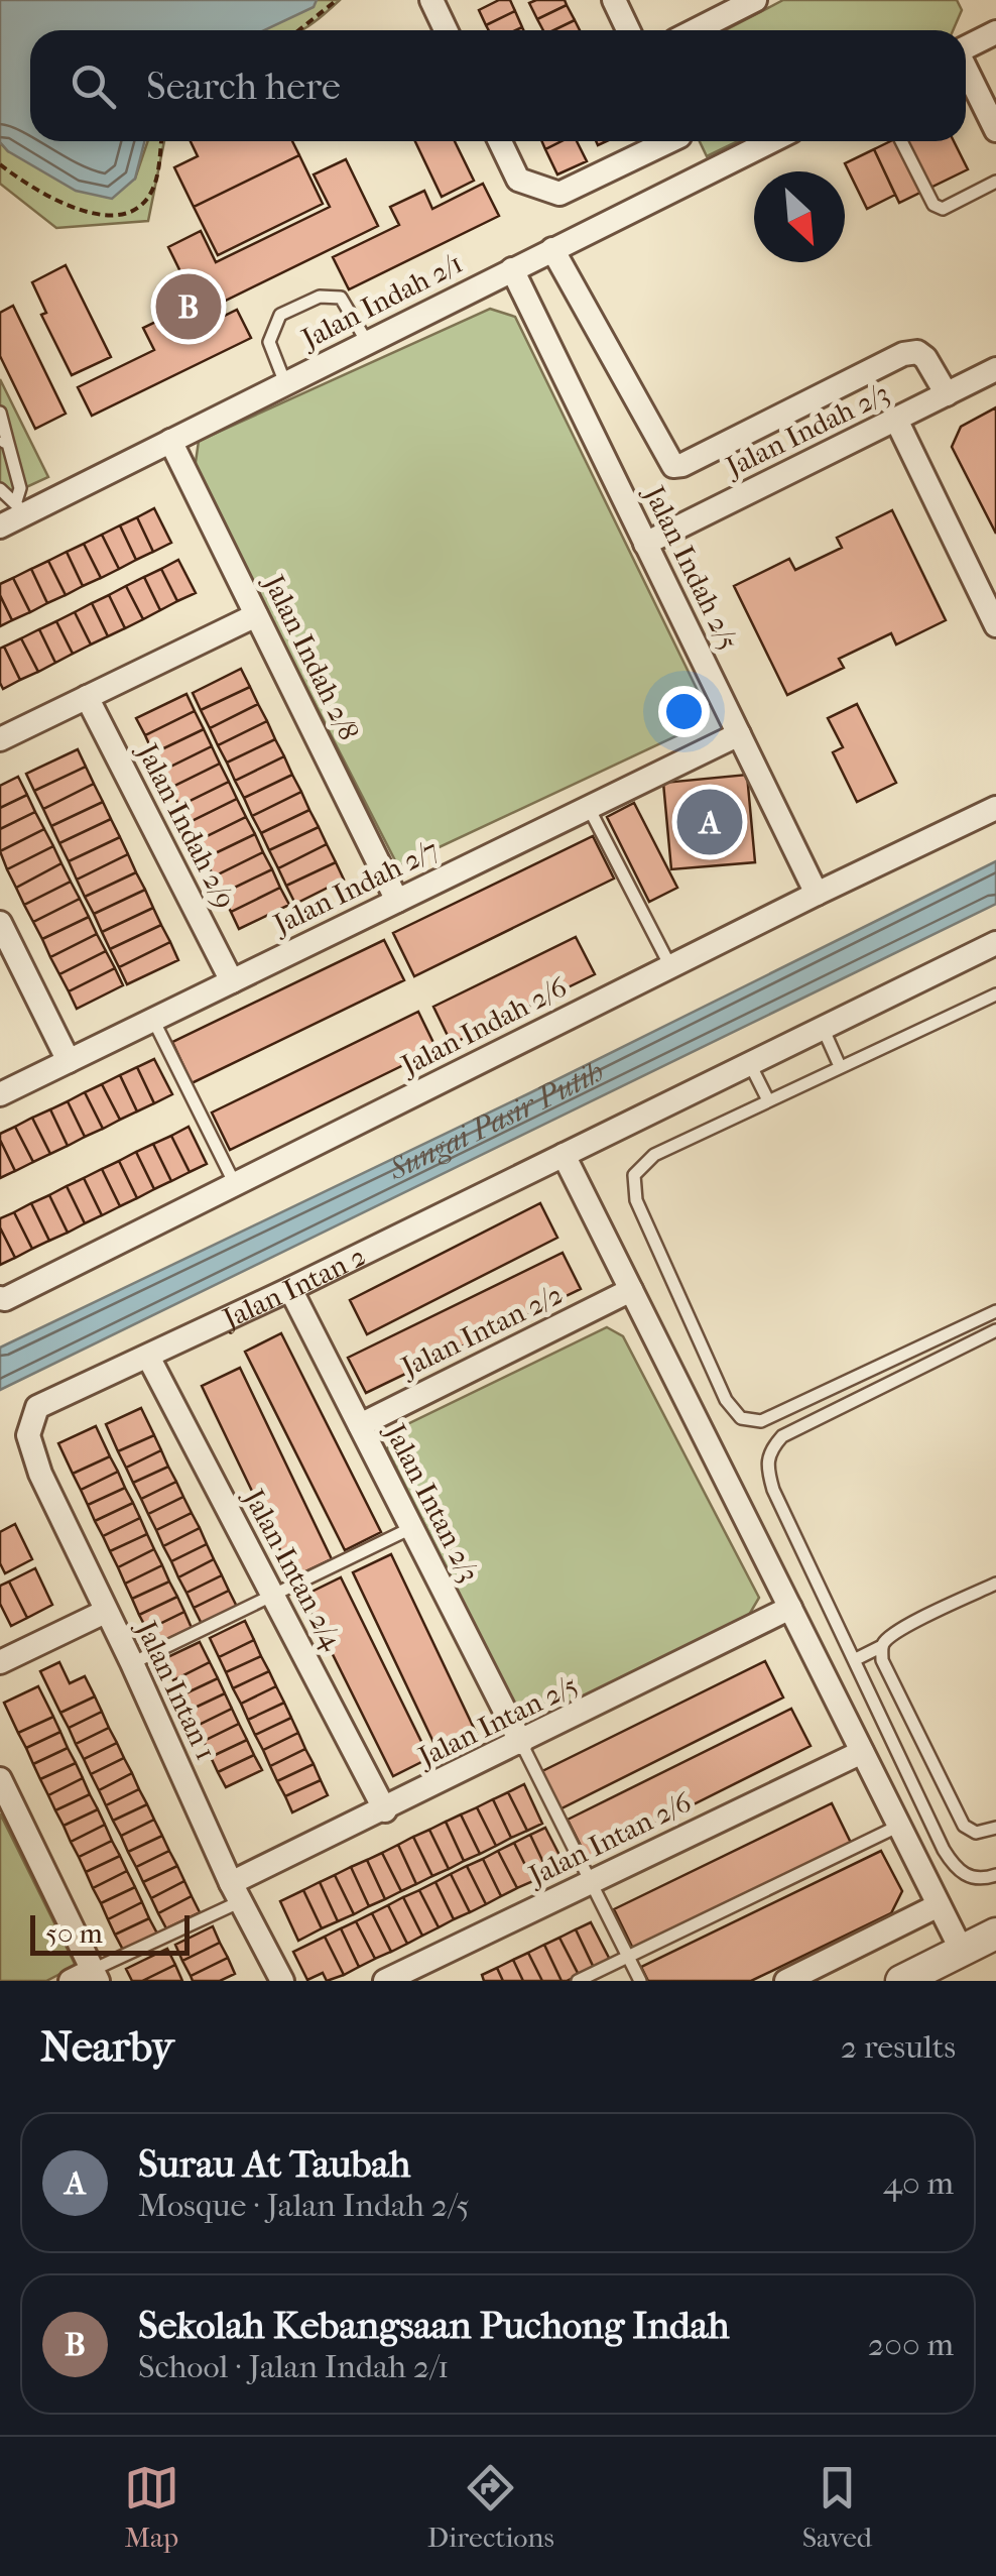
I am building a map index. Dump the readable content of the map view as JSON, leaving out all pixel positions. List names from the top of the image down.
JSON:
{
  "streets": {
    "street": [
      "Jalan Indah 2/1",
      "Jalan Indah 2/3",
      "Jalan Indah 2/5",
      "Jalan Indah 2/8",
      "Jalan Indah 2/9",
      "Jalan Indah 2/7",
      "Jalan Indah 2/6",
      "Jalan Intan 2",
      "Jalan Intan 2/2",
      "Jalan Intan 2/3",
      "Jalan Intan 2/4",
      "Jalan Intan 1",
      "Jalan Intan 2/5",
      "Jalan Intan 2/6"
    ]
  },
  "crossings": [
    ["Jalan Indah 2/1", "Jalan Indah 2/5"],
    ["Jalan Indah 2/1", "Jalan Indah 2/8"],
    ["Jalan Indah 2/3", "Jalan Indah 2/5"],
    ["Jalan Indah 2/5", "Jalan Indah 2/7"],
    ["Jalan Indah 2/5", "Jalan Indah 2/6"],
    ["Jalan Indah 2/8", "Jalan Indah 2/7"],
    ["Jalan Indah 2/9", "Jalan Indah 2/7"],
    ["Jalan Intan 2", "Jalan Intan 2/3"],
    ["Jalan Intan 2", "Jalan Intan 2/4"],
    ["Jalan Intan 2", "Jalan Intan 1"],
    ["Jalan Intan 2/2", "Jalan Intan 2/3"],
    ["Jalan Intan 2/3", "Jalan Intan 2/5"],
    ["Jalan Intan 2/4", "Jalan Intan 2/5"],
    ["Jalan Intan 1", "Jalan Intan 2/5"]
  ],
  "water": ["Sungai Pasir Putih"],
  "scale_bar": "50 m",
  "north": "bottom right",
  "page": {
    "search": "Search here",
    "pins": ["B", "A"],
    "scale": "50 m",
    "heading": ["Nearby", "2 results"],
    "list": [
      {
        "mark": "A",
        "name": "Surau At Taubah",
        "note": "Mosque · Jalan Indah 2/5",
        "value": "40 m"
      },
      {
        "mark": "B",
        "name": "Sekolah Kebangsaan Puchong Indah",
        "note": "School · Jalan Indah 2/1",
        "value": "200 m"
      }
    ],
    "nav": ["Map", "Directions", "Saved"]
  }
}
